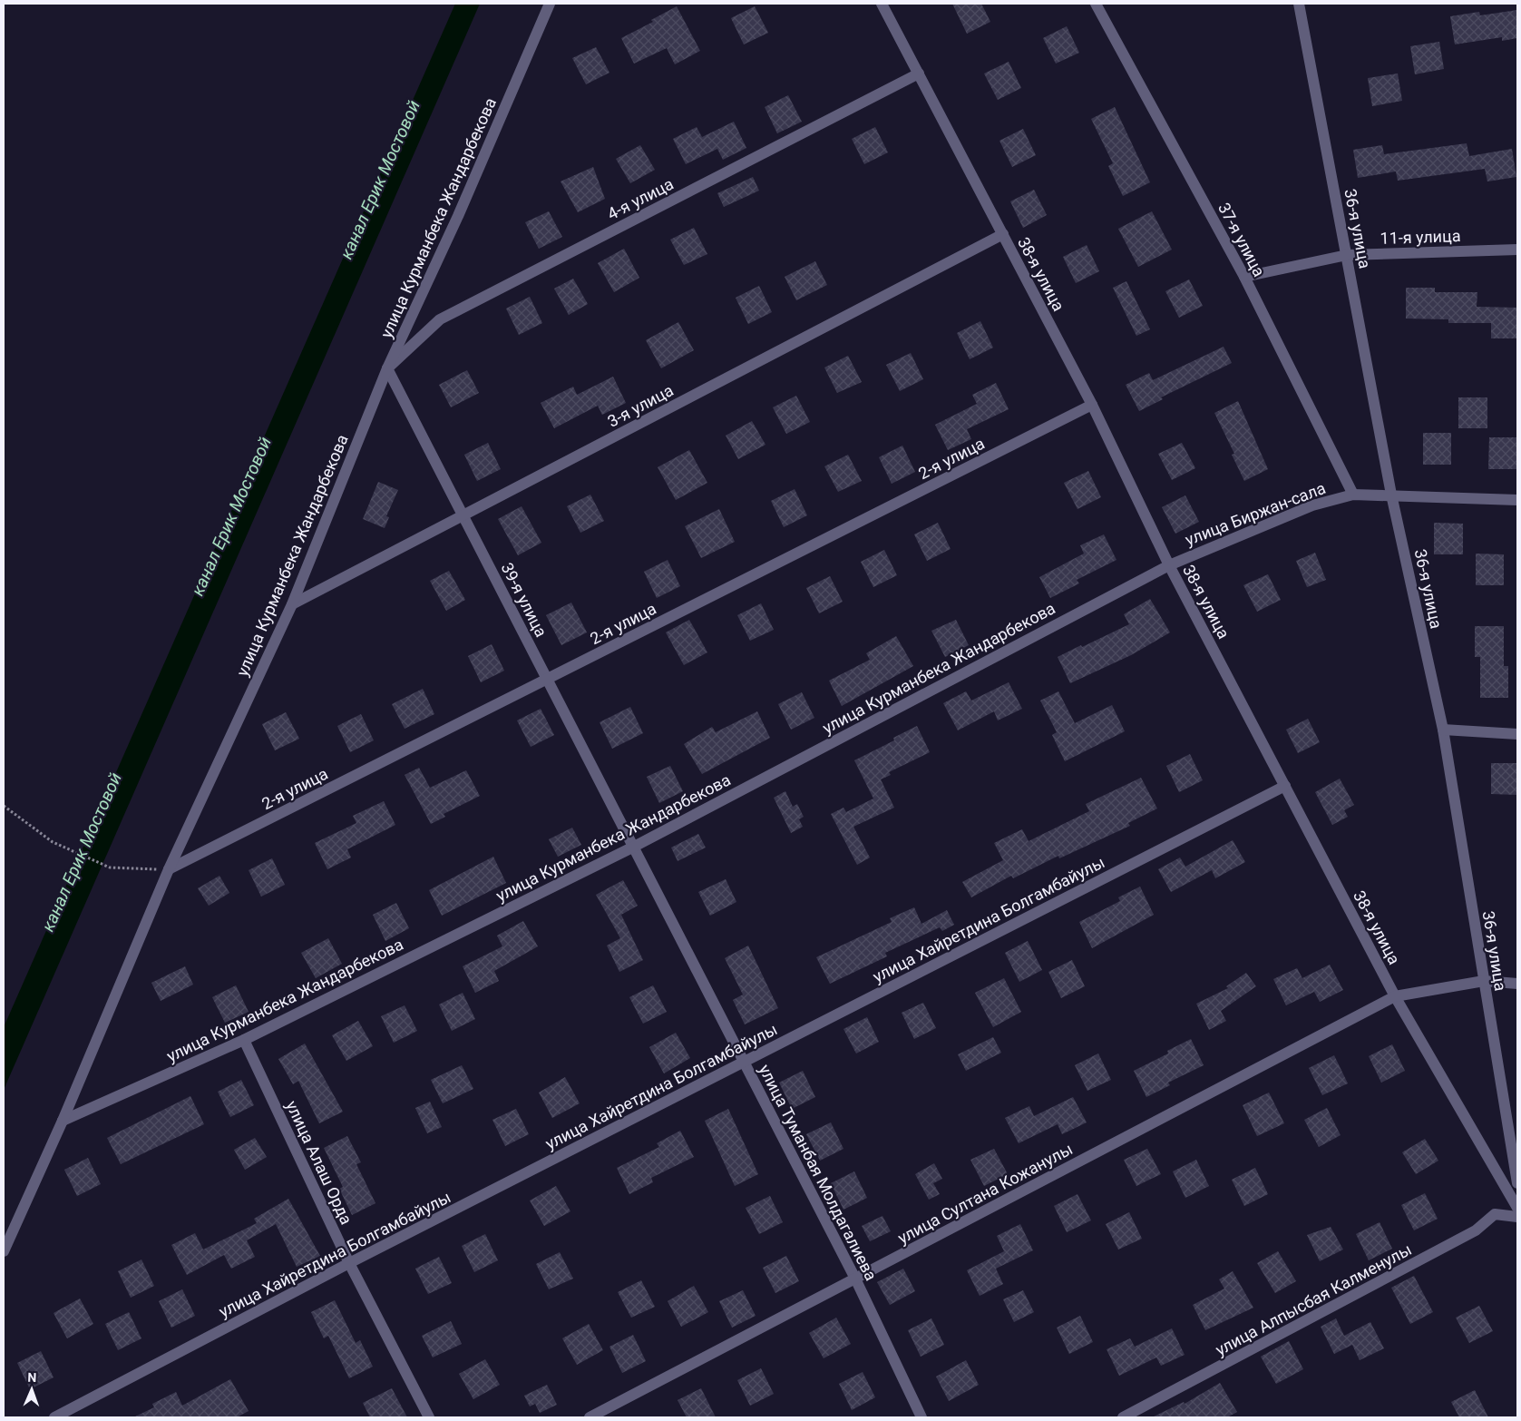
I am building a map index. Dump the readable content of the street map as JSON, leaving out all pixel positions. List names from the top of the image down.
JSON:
{
  "streets": {
    "street": [
      "4-я улица",
      "улица Курманбека Жандарбекова",
      "36-я улица",
      "11-я улица",
      "37-я улица",
      "38-я улица",
      "3-я улица",
      "2-я улица",
      "улица Биржан-сала",
      "39-я улица",
      "улица Хайретдина Болгамбайулы",
      "улица Алаш Орда",
      "улица Туманбая Молдагалиева",
      "улица Султана Кожанулы",
      "улица Алпысбая Калменулы"
    ]
  },
  "crossings": [
    ["4-я улица", "улица Курманбека Жандарбекова"],
    ["4-я улица", "38-я улица"],
    ["4-я улица", "39-я улица"],
    ["улица Курманбека Жандарбекова", "38-я улица"],
    ["улица Курманбека Жандарбекова", "3-я улица"],
    ["улица Курманбека Жандарбекова", "2-я улица"],
    ["улица Курманбека Жандарбекова", "улица Биржан-сала"],
    ["улица Курманбека Жандарбекова", "39-я улица"],
    ["улица Курманбека Жандарбекова", "улица Алаш Орда"],
    ["улица Курманбека Жандарбекова", "улица Туманбая Молдагалиева"],
    ["36-я улица", "11-я улица"],
    ["36-я улица", "улица Биржан-сала"],
    ["36-я улица", "улица Султана Кожанулы"],
    ["11-я улица", "37-я улица"],
    ["37-я улица", "улица Биржан-сала"],
    ["38-я улица", "3-я улица"],
    ["38-я улица", "2-я улица"],
    ["38-я улица", "улица Биржан-сала"],
    ["38-я улица", "улица Хайретдина Болгамбайулы"],
    ["38-я улица", "улица Султана Кожанулы"],
    ["3-я улица", "39-я улица"],
    ["2-я улица", "39-я улица"],
    ["39-я улица", "улица Туманбая Молдагалиева"],
    ["улица Хайретдина Болгамбайулы", "улица Алаш Орда"],
    ["улица Хайретдина Болгамбайулы", "улица Туманбая Молдагалиева"],
    ["улица Туманбая Молдагалиева", "улица Султана Кожанулы"]
  ],
  "water": ["канал Ерик Мостовой"],
  "north": "top"
}
